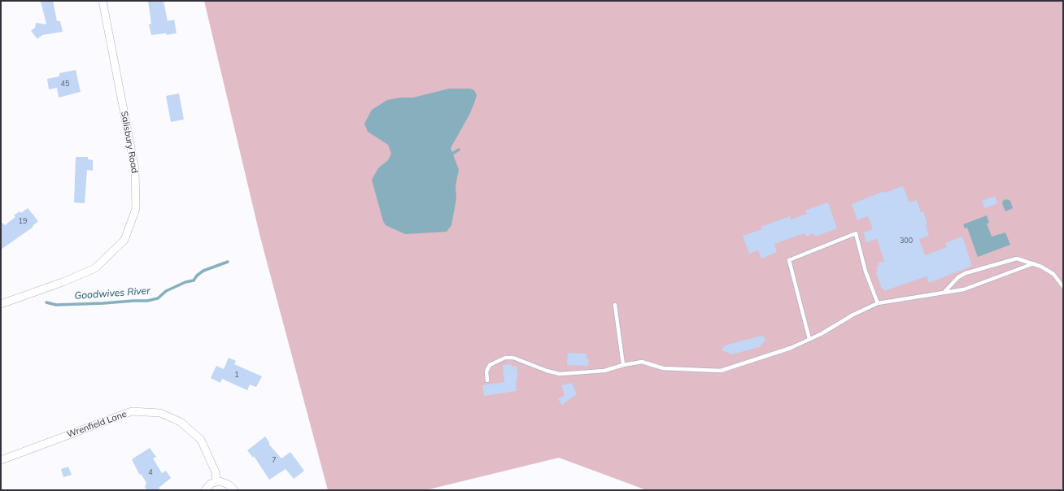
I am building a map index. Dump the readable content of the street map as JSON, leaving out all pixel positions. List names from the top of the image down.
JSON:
{
  "streets": {
    "street": ["Salisbury Road", "Wrenfield Lane"]
  },
  "water": ["Goodwives River"],
  "house_numbers": [
    "45",
    "19",
    "300",
    "1",
    "7",
    "4"
  ]
}
